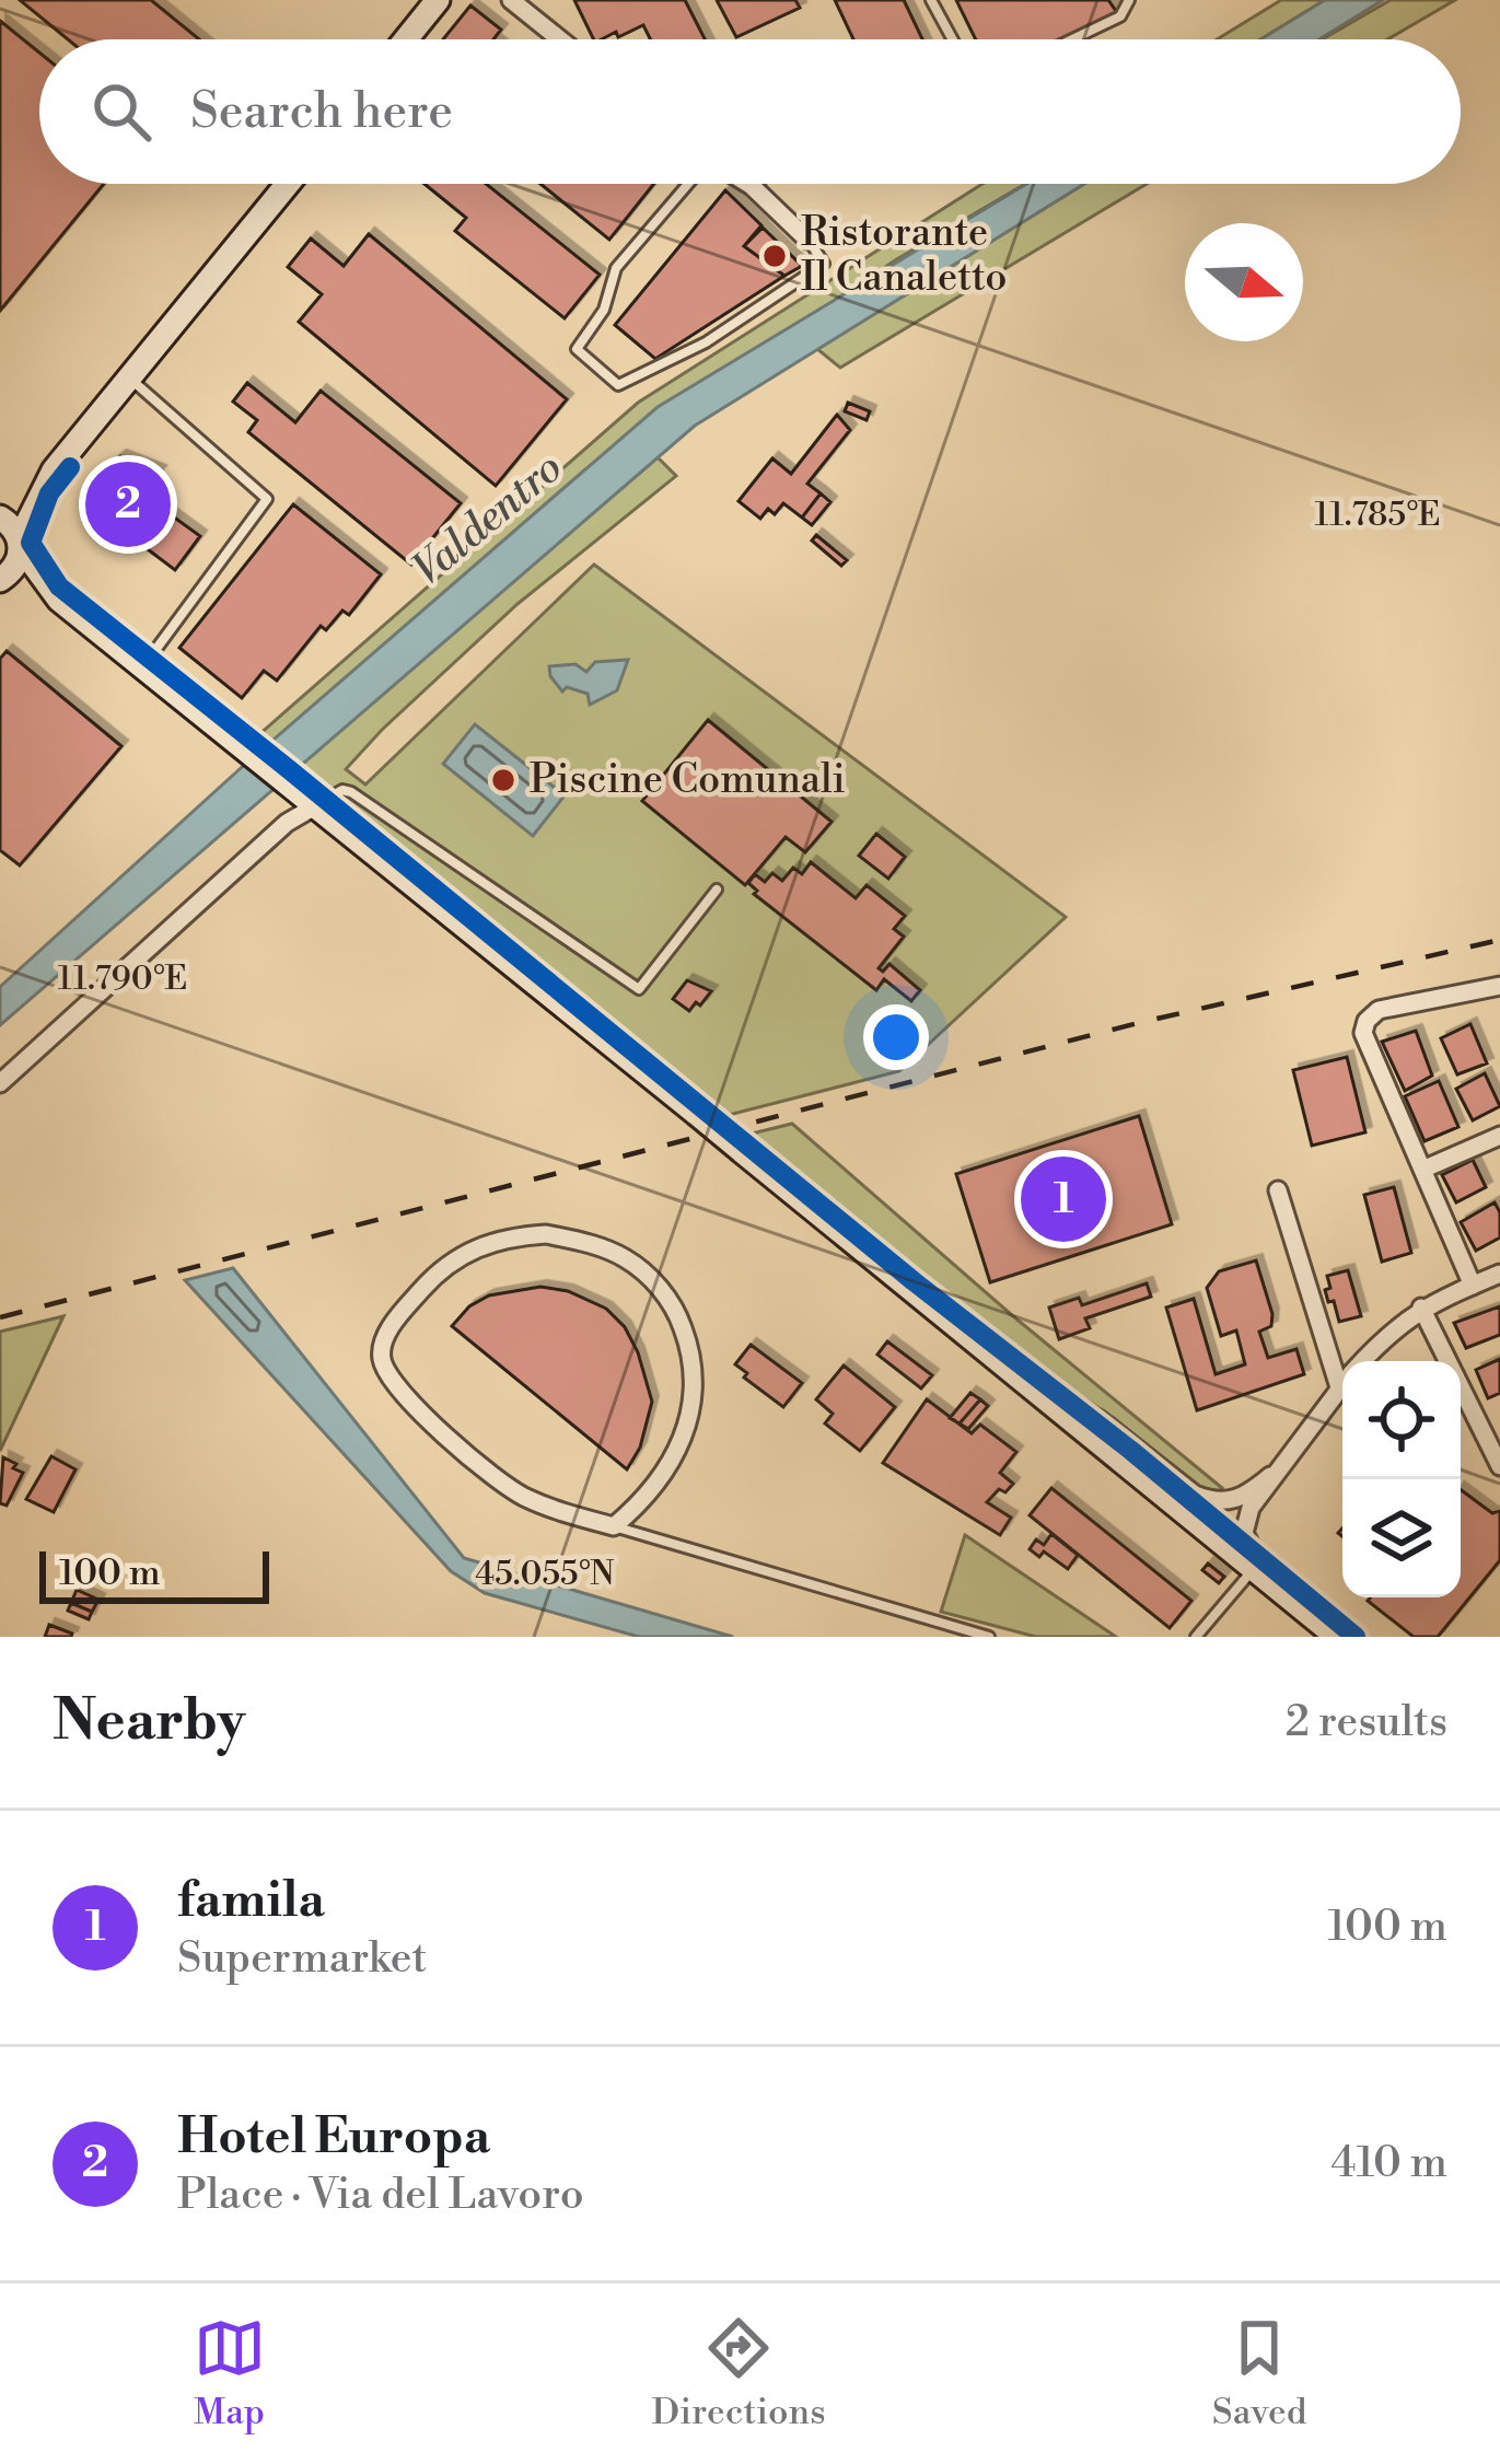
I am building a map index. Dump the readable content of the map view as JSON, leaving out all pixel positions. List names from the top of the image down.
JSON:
{
  "water": ["Valdentro"],
  "places": ["Ristorante Il Canaletto", "Piscine Comunali"],
  "scale_bar": "100 m",
  "north": "right",
  "page": {
    "search": "Search here",
    "pins": ["2", "1"],
    "scale": "100 m",
    "heading": ["Nearby", "2 results"],
    "list": [
      {
        "mark": "1",
        "name": "famila",
        "note": "Supermarket",
        "value": "100 m"
      },
      {
        "mark": "2",
        "name": "Hotel Europa",
        "note": "Place · Via del Lavoro",
        "value": "410 m"
      }
    ],
    "nav": ["Map", "Directions", "Saved"]
  },
  "coordinates": ["11.785°E", "11.790°E", "45.055°N"]
}
